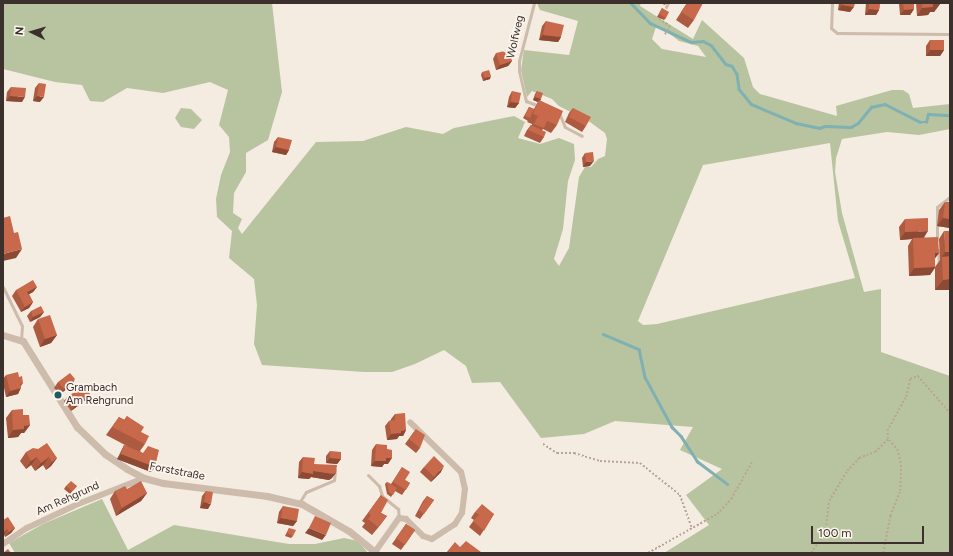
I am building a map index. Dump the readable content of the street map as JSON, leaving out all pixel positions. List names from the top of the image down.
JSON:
{
  "streets": {
    "street": ["Forststraße", "Am Rehgrund"],
    "lane": ["Wolfweg"]
  },
  "crossings": [
    ["Forststraße", "Am Rehgrund"]
  ],
  "places": ["Grambach Am Rehgrund"],
  "scale_bar": "100 m",
  "north": "left"
}
